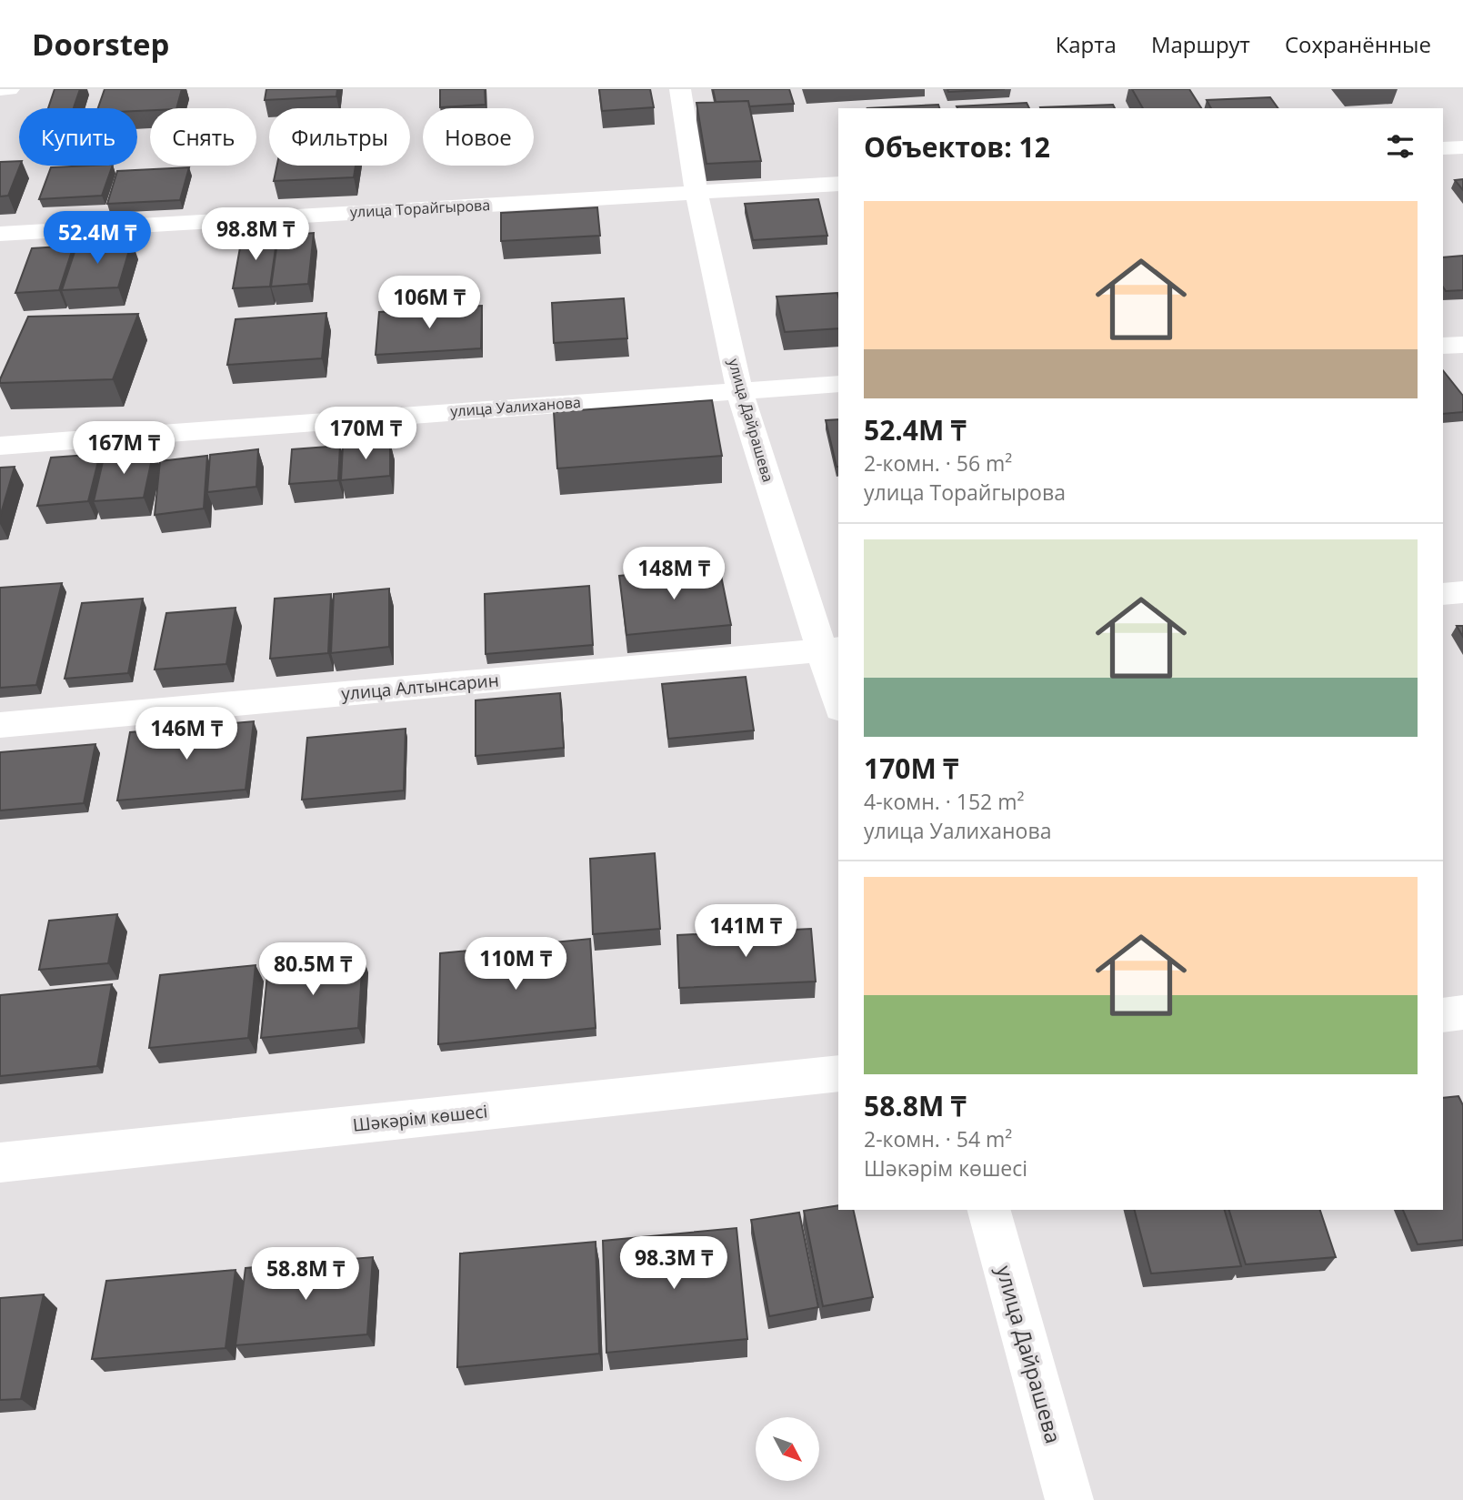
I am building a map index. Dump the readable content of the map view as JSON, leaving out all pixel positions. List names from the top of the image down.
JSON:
{
  "streets": {
    "street": [
      "улица Торайгырова",
      "улица Уалиханова",
      "улица Дайрашева",
      "улица Алтынсарин",
      "Шәкәрім көшесі"
    ]
  },
  "crossings": [
    ["улица Торайгырова", "улица Дайрашева"],
    ["улица Уалиханова", "улица Дайрашева"],
    ["улица Дайрашева", "улица Алтынсарин"]
  ],
  "north": "bottom right",
  "page": {
    "header": "Doorstep",
    "nav": ["Карта", "Маршрут", "Сохранённые"],
    "chip": [
      "Купить",
      "Снять",
      "Фильтры",
      "Новое"
    ],
    "heading": "Объектов: 12",
    "list": [
      {
        "name": "52.4M ₸",
        "note": "2-комн. · 56 m² · улица Торайгырова"
      },
      {
        "name": "170M ₸",
        "note": "4-комн. · 152 m² · улица Уалиханова"
      },
      {
        "name": "58.8M ₸",
        "note": "2-комн. · 54 m² · Шәкәрім көшесі"
      }
    ],
    "price": [
      "98.8M ₸",
      "52.4M ₸",
      "106M ₸",
      "170M ₸",
      "167M ₸",
      "148M ₸",
      "146M ₸",
      "141M ₸",
      "110M ₸",
      "80.5M ₸",
      "98.3M ₸",
      "58.8M ₸"
    ]
  }
}
